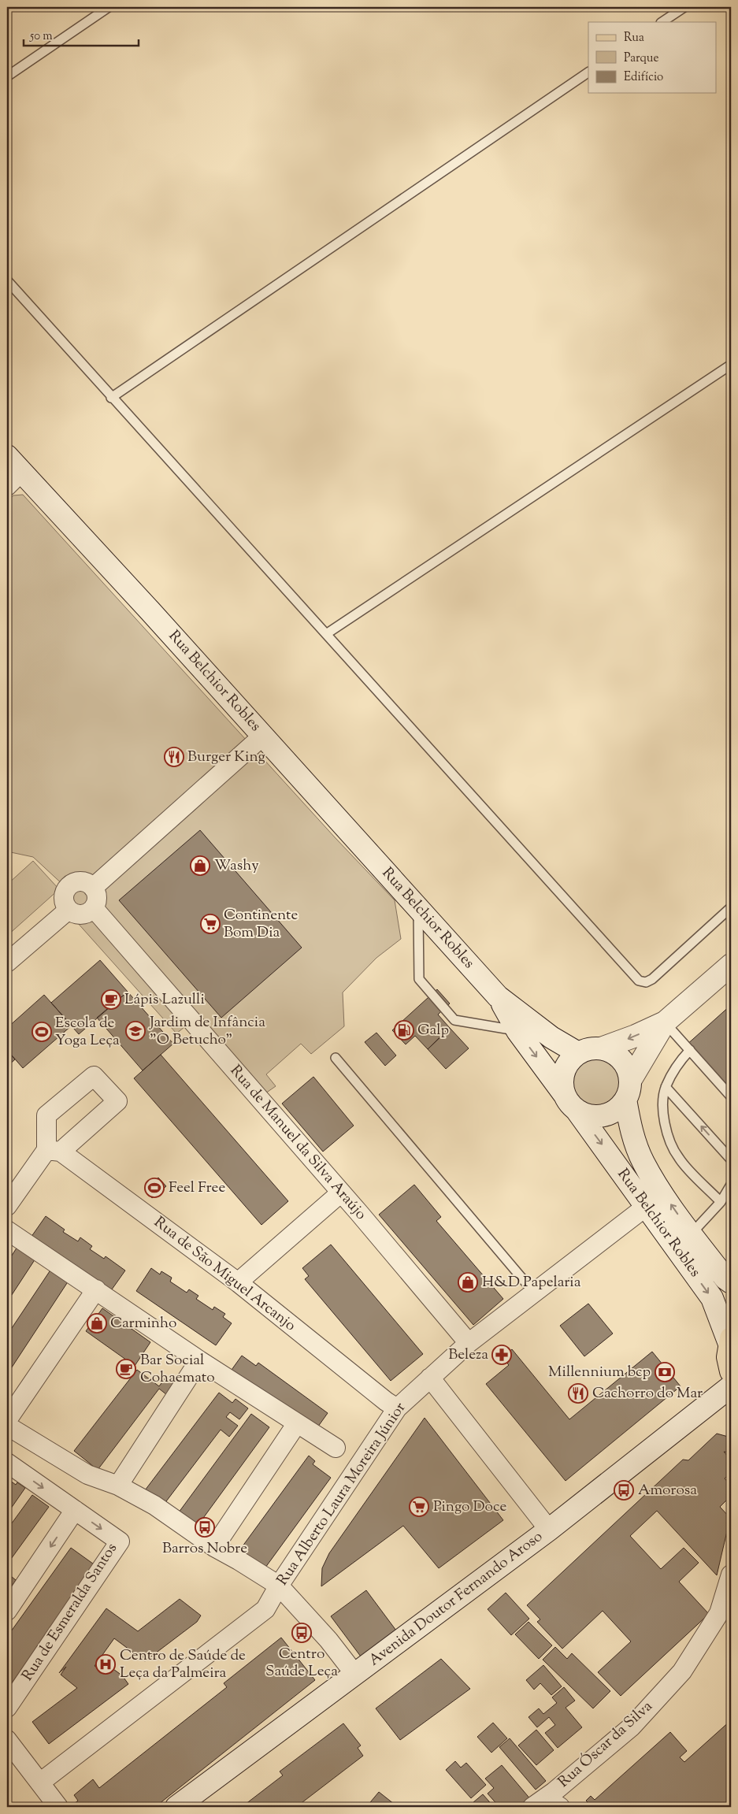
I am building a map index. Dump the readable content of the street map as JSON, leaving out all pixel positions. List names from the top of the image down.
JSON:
{
  "streets": {
    "main road": ["Rua Belchior Robles", "Avenida Doutor Fernando Aroso"],
    "street": [
      "Rua de Manuel da Silva Araújo",
      "Rua de São Miguel Arcanjo",
      "Rua Alberto Laura Moreira Júnior",
      "Rua de Esmeralda Santos",
      "Rua Óscar da Silva"
    ]
  },
  "crossings": [
    ["Rua Belchior Robles", "Rua Alberto Laura Moreira Júnior"],
    ["Rua de Manuel da Silva Araújo", "Rua Alberto Laura Moreira Júnior"],
    ["Rua de São Miguel Arcanjo", "Rua Alberto Laura Moreira Júnior"]
  ],
  "places": {
    "restaurant": ["Burger King", "Cachorro do Mar"],
    "shop": ["Washy", "H&D Papelaria", "Carminho"],
    "supermarket": ["Continente Bom Dia", "Pingo Doce"],
    "cafe": ["Lápis Lazulli", "Bar Social Cohaemato"],
    "fuel station": ["Galp"],
    "school or university": ["Jardim de Infância \"O Betucho\""],
    "sports": ["Escola de Yoga Leça", "Feel Free"],
    "pharmacy": ["Beleza"],
    "bank": ["Millennium bcp"],
    "bus stop": ["Amorosa", "Barros Nobre", "Centro Saúde Leça"],
    "hospital": ["Centro de Saúde de Leça da Palmeira"]
  },
  "legend": ["Rua", "Parque", "Edifício"],
  "scale_bar": "50 m"
}
